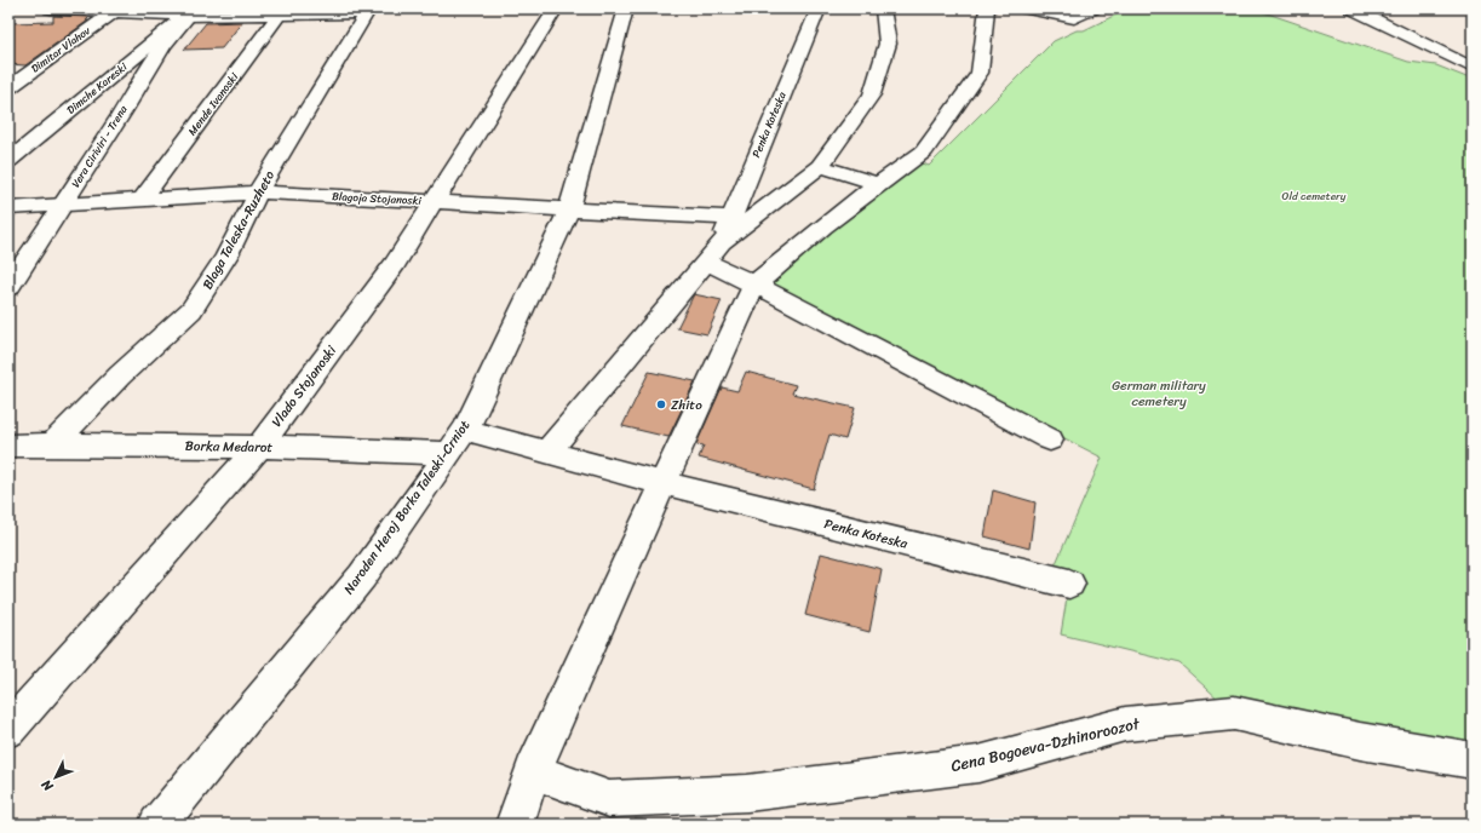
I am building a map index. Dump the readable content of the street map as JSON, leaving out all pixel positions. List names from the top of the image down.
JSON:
{
  "streets": {
    "street": [
      "Dimitar Vlahov",
      "Dimche Kareski",
      "Mende Ivanoski",
      "Penka Koteska",
      "Vera Ciriviri - Trena",
      "Blagoja Stojanoski",
      "Blaga Taleska-Ruzheto",
      "Vlado Stojanoski",
      "Borka Medarot",
      "Naroden Heroj Borka Taleski-Crniot",
      "Cena Bogoeva-Dzhinoroozot"
    ]
  },
  "crossings": [
    ["Dimche Kareski", "Vera Ciriviri - Trena"],
    ["Mende Ivanoski", "Blagoja Stojanoski"],
    ["Penka Koteska", "Blagoja Stojanoski"],
    ["Penka Koteska", "Naroden Heroj Borka Taleski-Crniot"],
    ["Vera Ciriviri - Trena", "Blagoja Stojanoski"],
    ["Blagoja Stojanoski", "Blaga Taleska-Ruzheto"],
    ["Blagoja Stojanoski", "Vlado Stojanoski"],
    ["Blagoja Stojanoski", "Naroden Heroj Borka Taleski-Crniot"],
    ["Blaga Taleska-Ruzheto", "Borka Medarot"],
    ["Vlado Stojanoski", "Borka Medarot"],
    ["Borka Medarot", "Naroden Heroj Borka Taleski-Crniot"]
  ],
  "parks": ["Old cemetery", "German military cemetery"],
  "places": ["Zhito"],
  "north": "bottom left"
}
